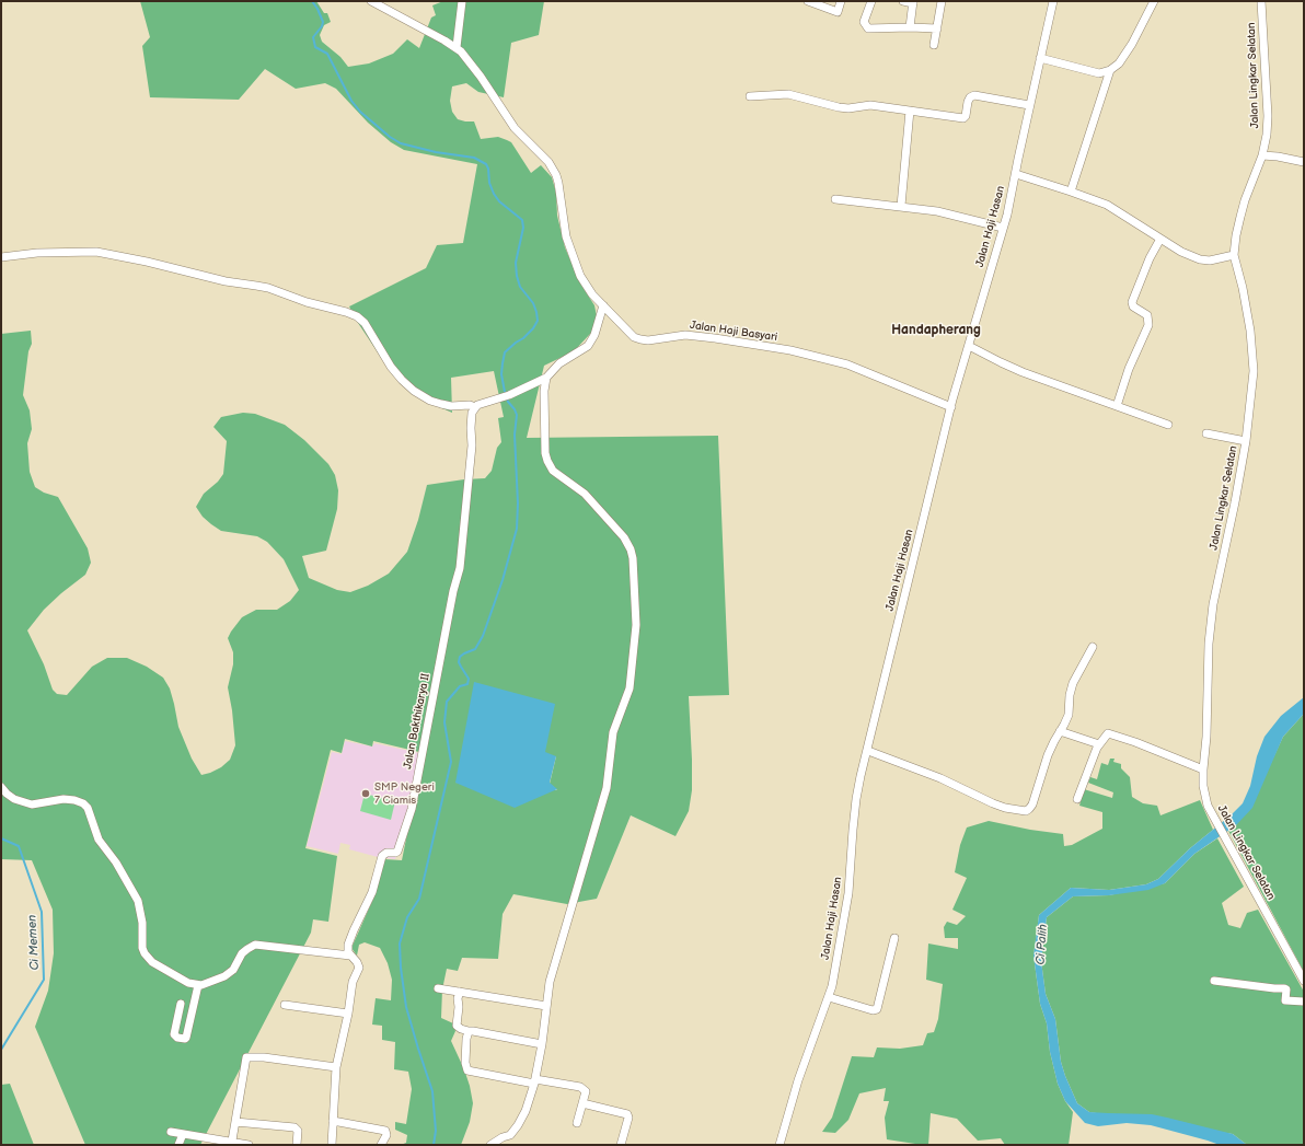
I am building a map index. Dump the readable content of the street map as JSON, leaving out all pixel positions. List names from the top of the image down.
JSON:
{
  "streets": {
    "street": [
      "Jalan Lingkar Selatan",
      "Jalan Haji Hasan",
      "Jalan Haji Basyari",
      "Jalan Bakthikarya II"
    ]
  },
  "crossings": [
    ["Jalan Haji Hasan", "Jalan Haji Basyari"]
  ],
  "districts": ["Handapherang"],
  "water": ["Ci Memen", "Ci Palih"],
  "places": ["SMP Negeri 7 Ciamis"]
}
